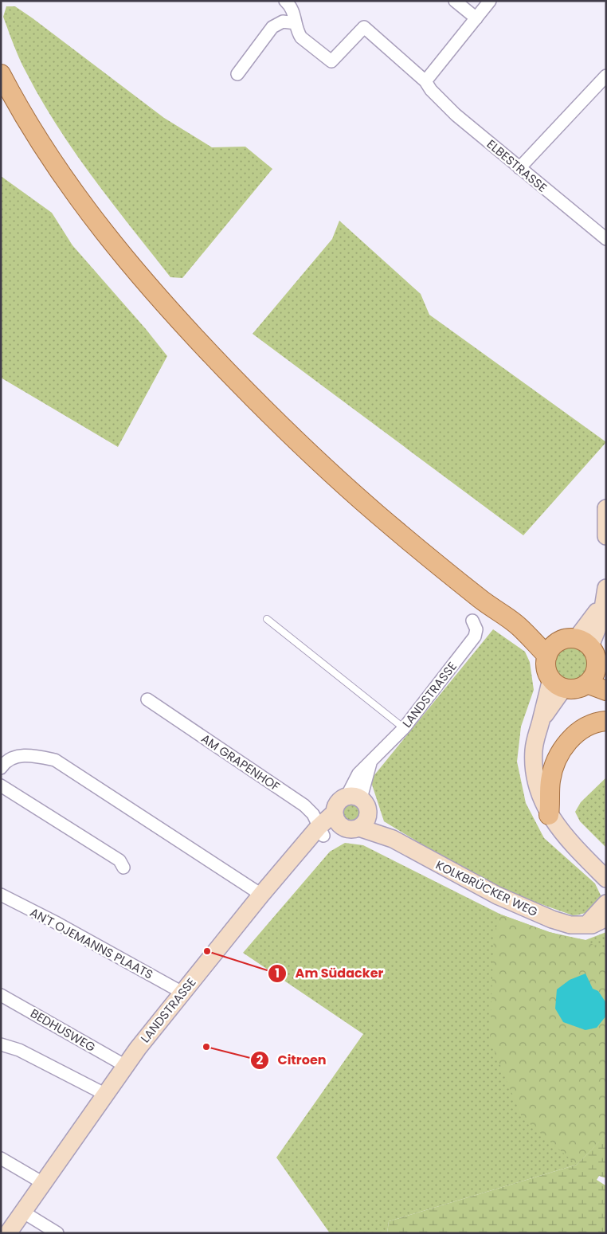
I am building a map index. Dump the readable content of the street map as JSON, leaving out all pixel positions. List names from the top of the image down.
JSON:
{
  "streets": {
    "street": [
      "ELBESTRASSE",
      "LANDSTRASSE",
      "AM GRAPENHOF",
      "KOLKBRÜCKER WEG",
      "AN'T OJEMANNS PLAATS",
      "BEDHUSWEG"
    ]
  },
  "crossings": [
    ["LANDSTRASSE", "AM GRAPENHOF"],
    ["LANDSTRASSE", "KOLKBRÜCKER WEG"],
    ["LANDSTRASSE", "AN'T OJEMANNS PLAATS"],
    ["LANDSTRASSE", "BEDHUSWEG"]
  ],
  "places": ["Am Südacker", "Citroen"]
}
